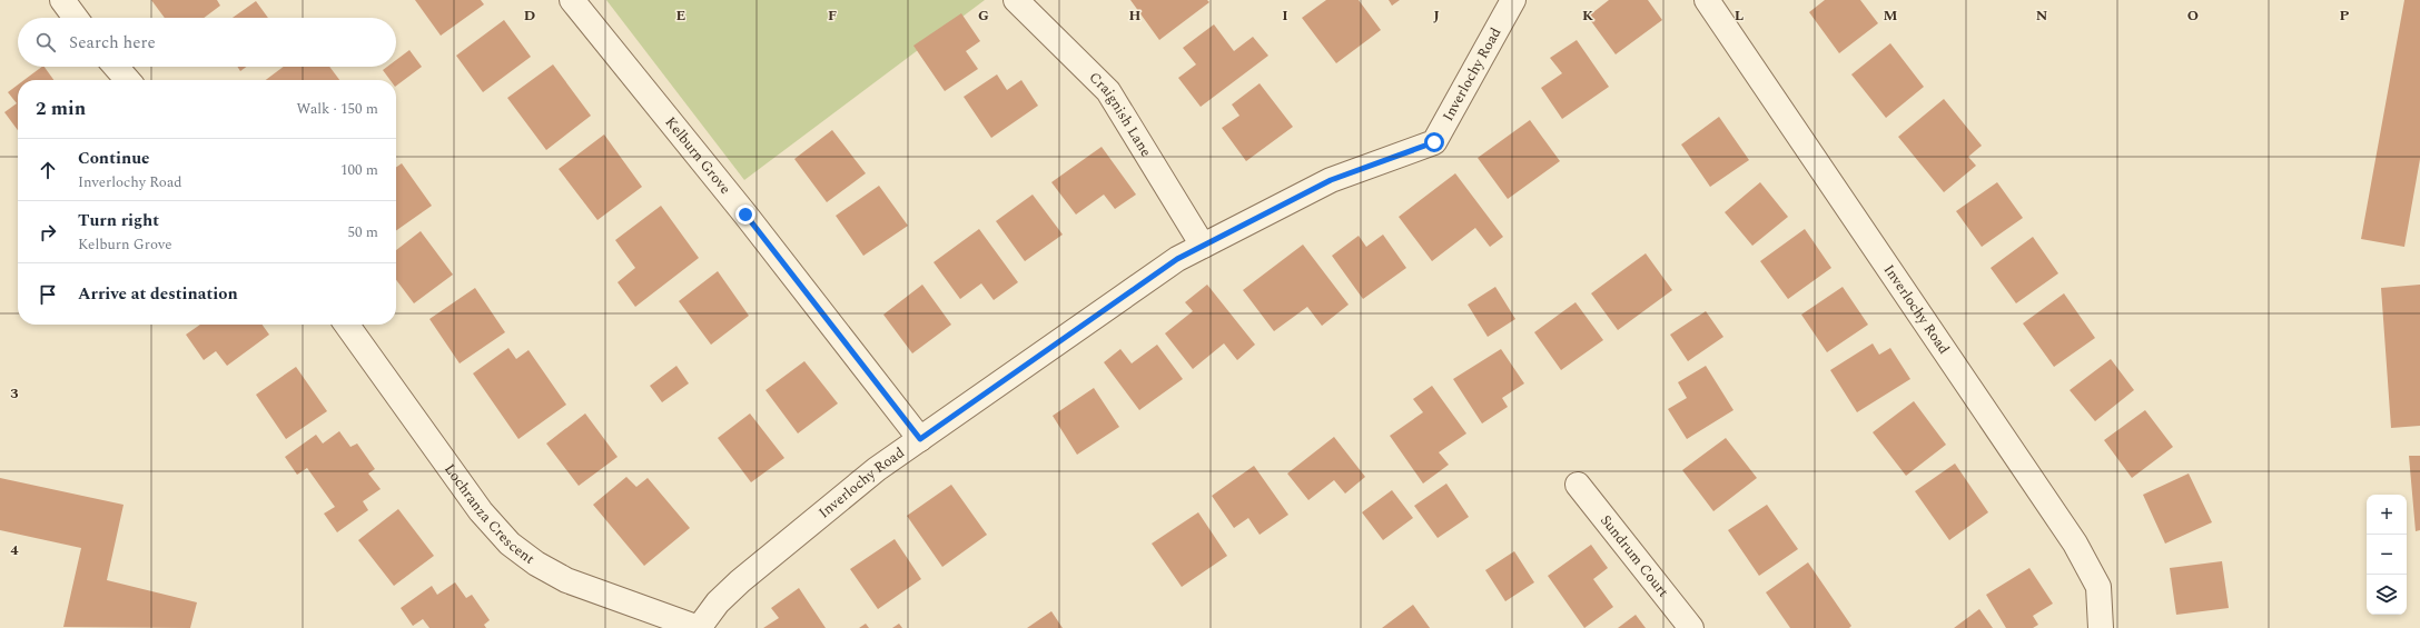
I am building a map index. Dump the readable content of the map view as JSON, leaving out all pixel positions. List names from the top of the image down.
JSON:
{
  "streets": {
    "street": [
      "Inverlochy Road",
      "Craignish Lane",
      "Kelburn Grove",
      "Lochranza Crescent",
      "Sundrum Court"
    ]
  },
  "crossings": [
    ["Inverlochy Road", "Craignish Lane"],
    ["Inverlochy Road", "Kelburn Grove"],
    ["Inverlochy Road", "Lochranza Crescent"]
  ],
  "page": {
    "search": "Search here",
    "heading": ["2 min", "Walk · 150 m"],
    "list": [
      ["Continue", "Inverlochy Road", "100 m"],
      ["Turn right", "Kelburn Grove", "50 m"],
      "Arrive at destination"
    ],
    "map_buttons": ["+", "−"]
  },
  "grid": {
    "columns": [
      "D",
      "E",
      "F",
      "G",
      "H",
      "I",
      "J",
      "K",
      "L",
      "M",
      "N",
      "O",
      "P"
    ],
    "rows": ["3", "4"]
  }
}
